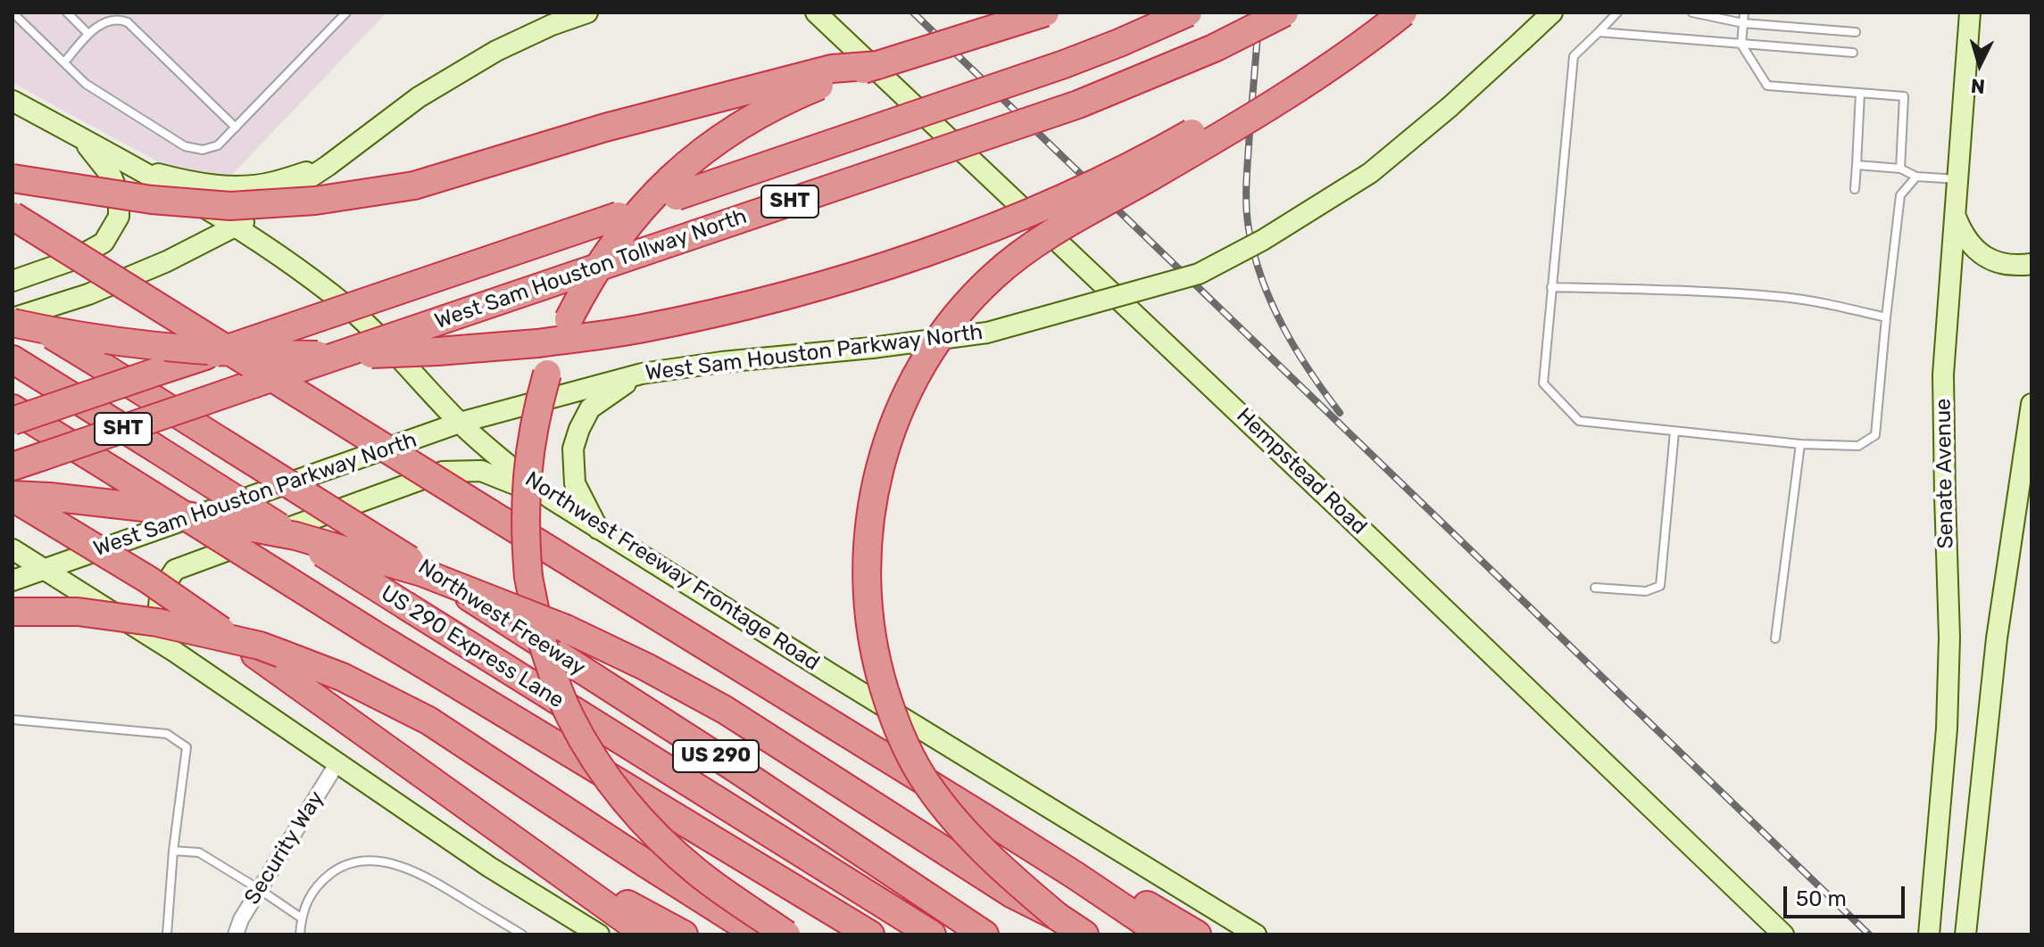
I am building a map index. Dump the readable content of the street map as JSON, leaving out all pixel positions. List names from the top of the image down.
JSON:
{
  "streets": {
    "highway": [
      "SHT",
      "West Sam Houston Tollway North",
      "Northwest Freeway",
      "US 290 Express Lane",
      "US 290"
    ],
    "main road": [
      "West Sam Houston Parkway North",
      "Hempstead Road",
      "Senate Avenue",
      "Northwest Freeway Frontage Road"
    ],
    "street": ["Security Way"]
  },
  "crossings": [
    ["West Sam Houston Parkway North", "Northwest Freeway Frontage Road"]
  ],
  "scale_bar": "50 m",
  "north": "bottom"
}
